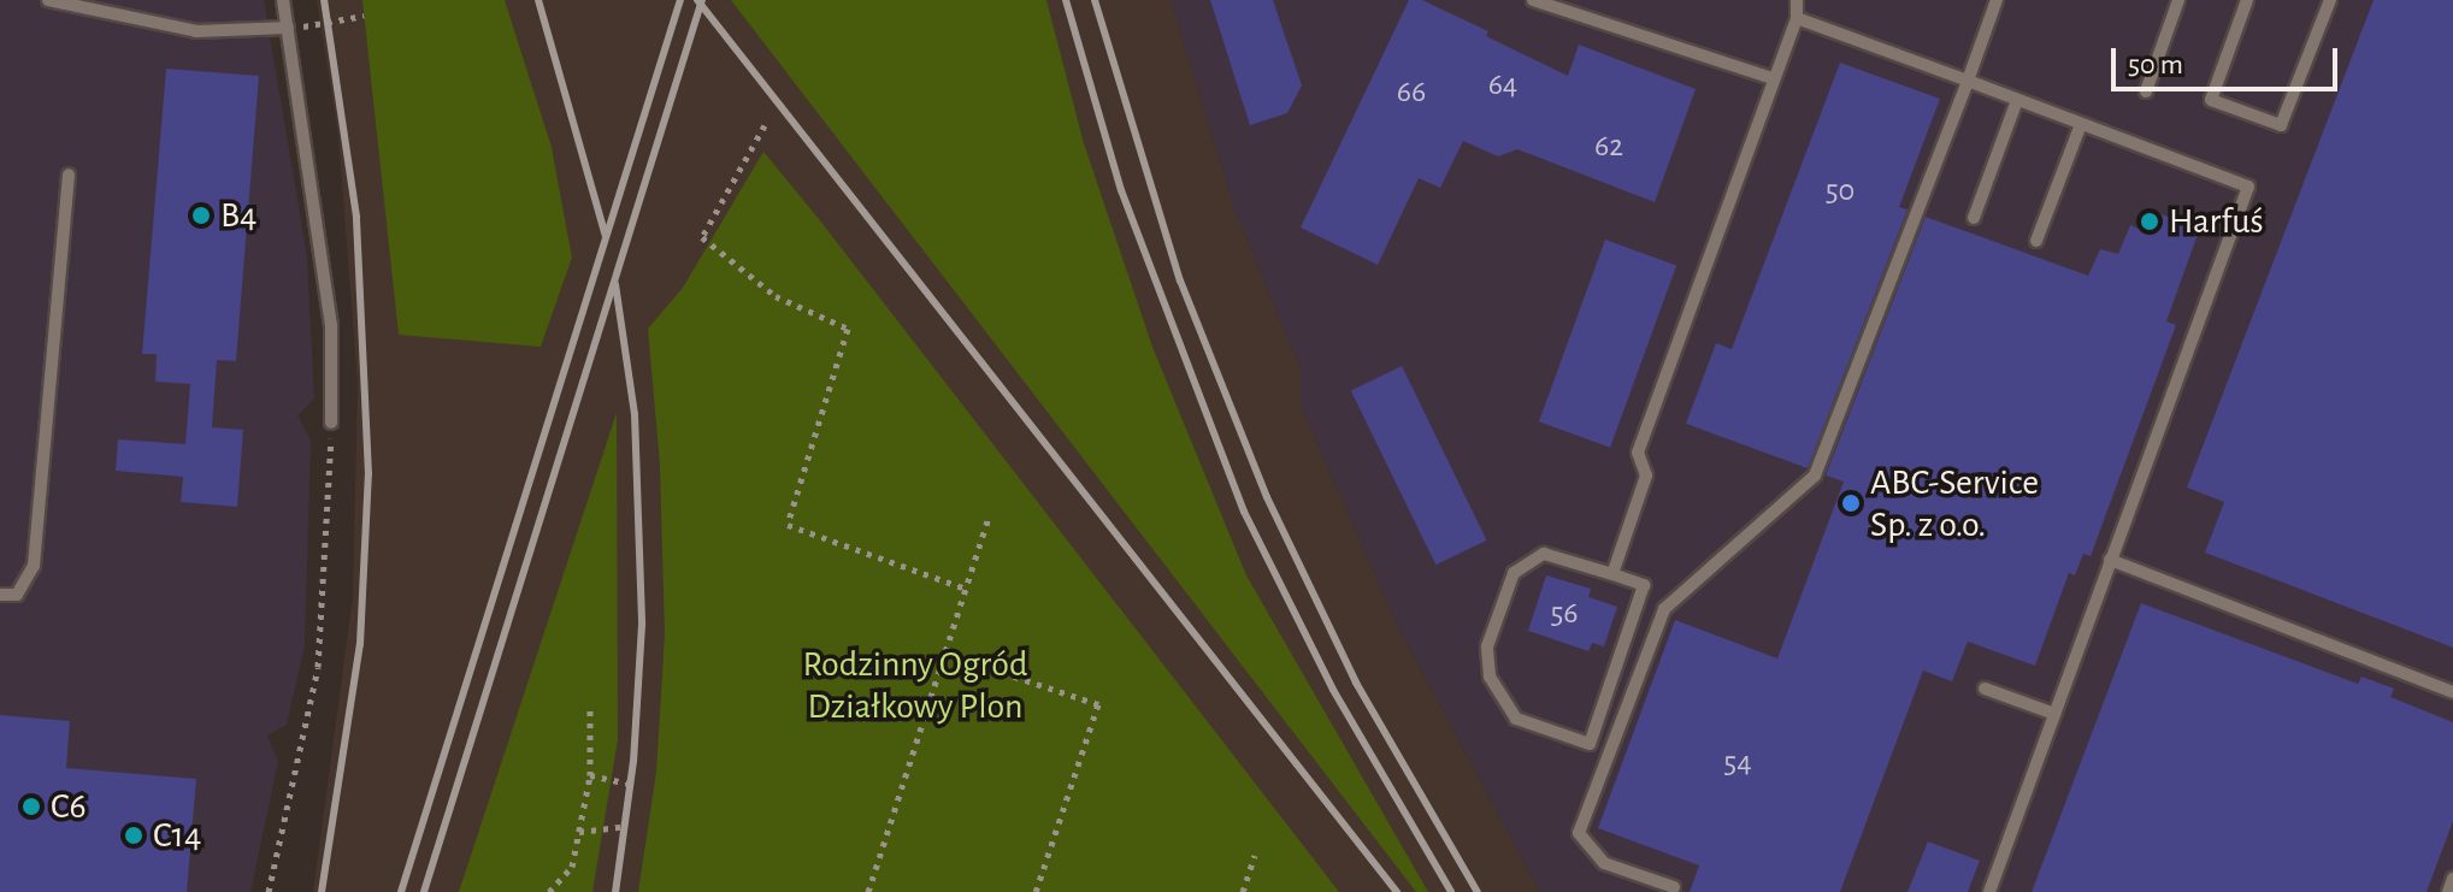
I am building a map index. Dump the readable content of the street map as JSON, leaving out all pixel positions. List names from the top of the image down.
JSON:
{
  "parks": ["Rodzinny Ogród Działkowy Plon"],
  "places": [
    "B4",
    "Harfuś",
    "ABC-Service Sp. z o.o.",
    "C6",
    "C14"
  ],
  "house_numbers": [
    "64",
    "66",
    "62",
    "50",
    "56",
    "54"
  ],
  "scale_bar": "50 m"
}
